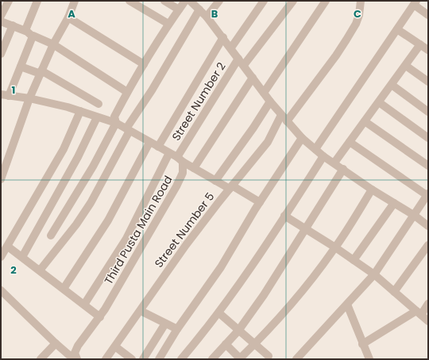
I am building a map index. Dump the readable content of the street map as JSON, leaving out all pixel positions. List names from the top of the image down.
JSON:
{
  "streets": {
    "street": ["Street Number 2", "Third Pusta Main Road", "Street Number 5"]
  },
  "crossings": [
    ["Street Number 2", "Third Pusta Main Road"]
  ],
  "grid": {
    "columns": ["A", "B", "C"],
    "rows": ["1", "2"]
  }
}
